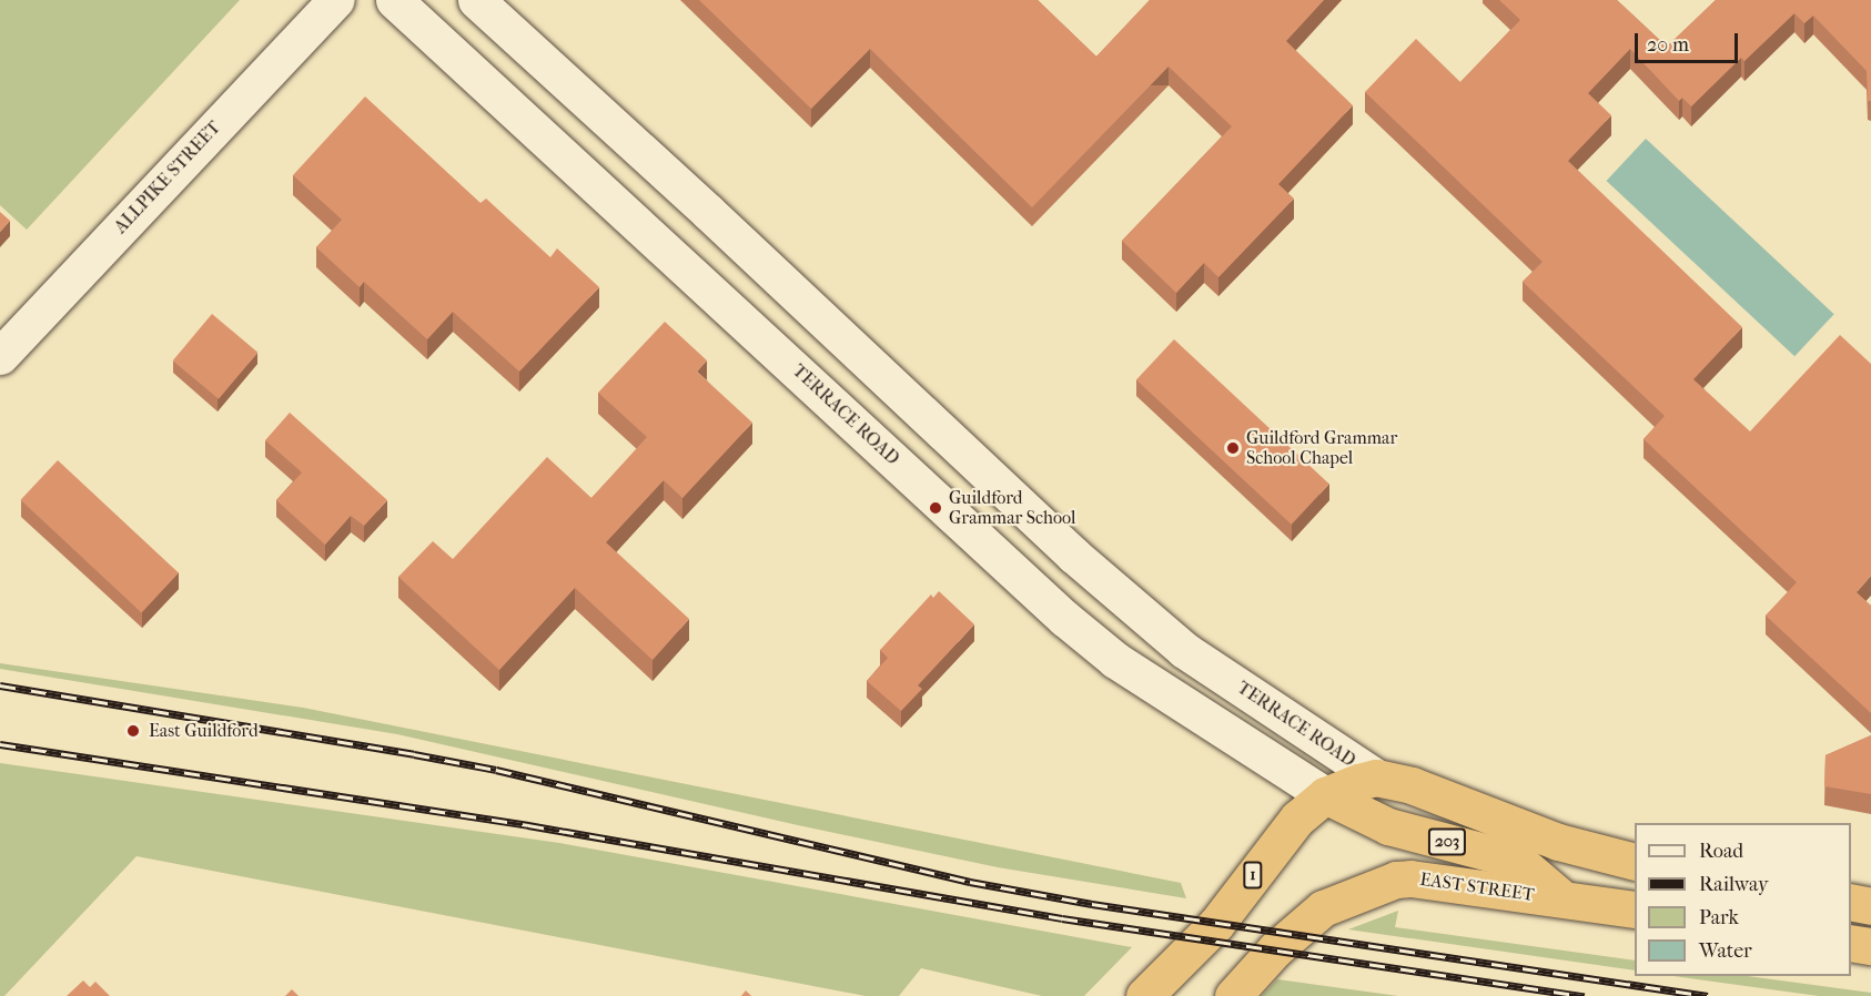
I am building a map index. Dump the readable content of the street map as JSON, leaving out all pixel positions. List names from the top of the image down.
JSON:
{
  "streets": {
    "highway": ["203", "1", "EAST STREET"],
    "street": ["ALLPIKE STREET", "TERRACE ROAD"]
  },
  "crossings": [
    ["TERRACE ROAD", "203"],
    ["TERRACE ROAD", "1"],
    ["203", "1"],
    ["203", "EAST STREET"]
  ],
  "places": ["Guildford Grammar School Chapel", "Guildford Grammar School", "East Guildford"],
  "legend": [
    "Road",
    "Railway",
    "Park",
    "Water"
  ],
  "scale_bar": "20 m"
}
